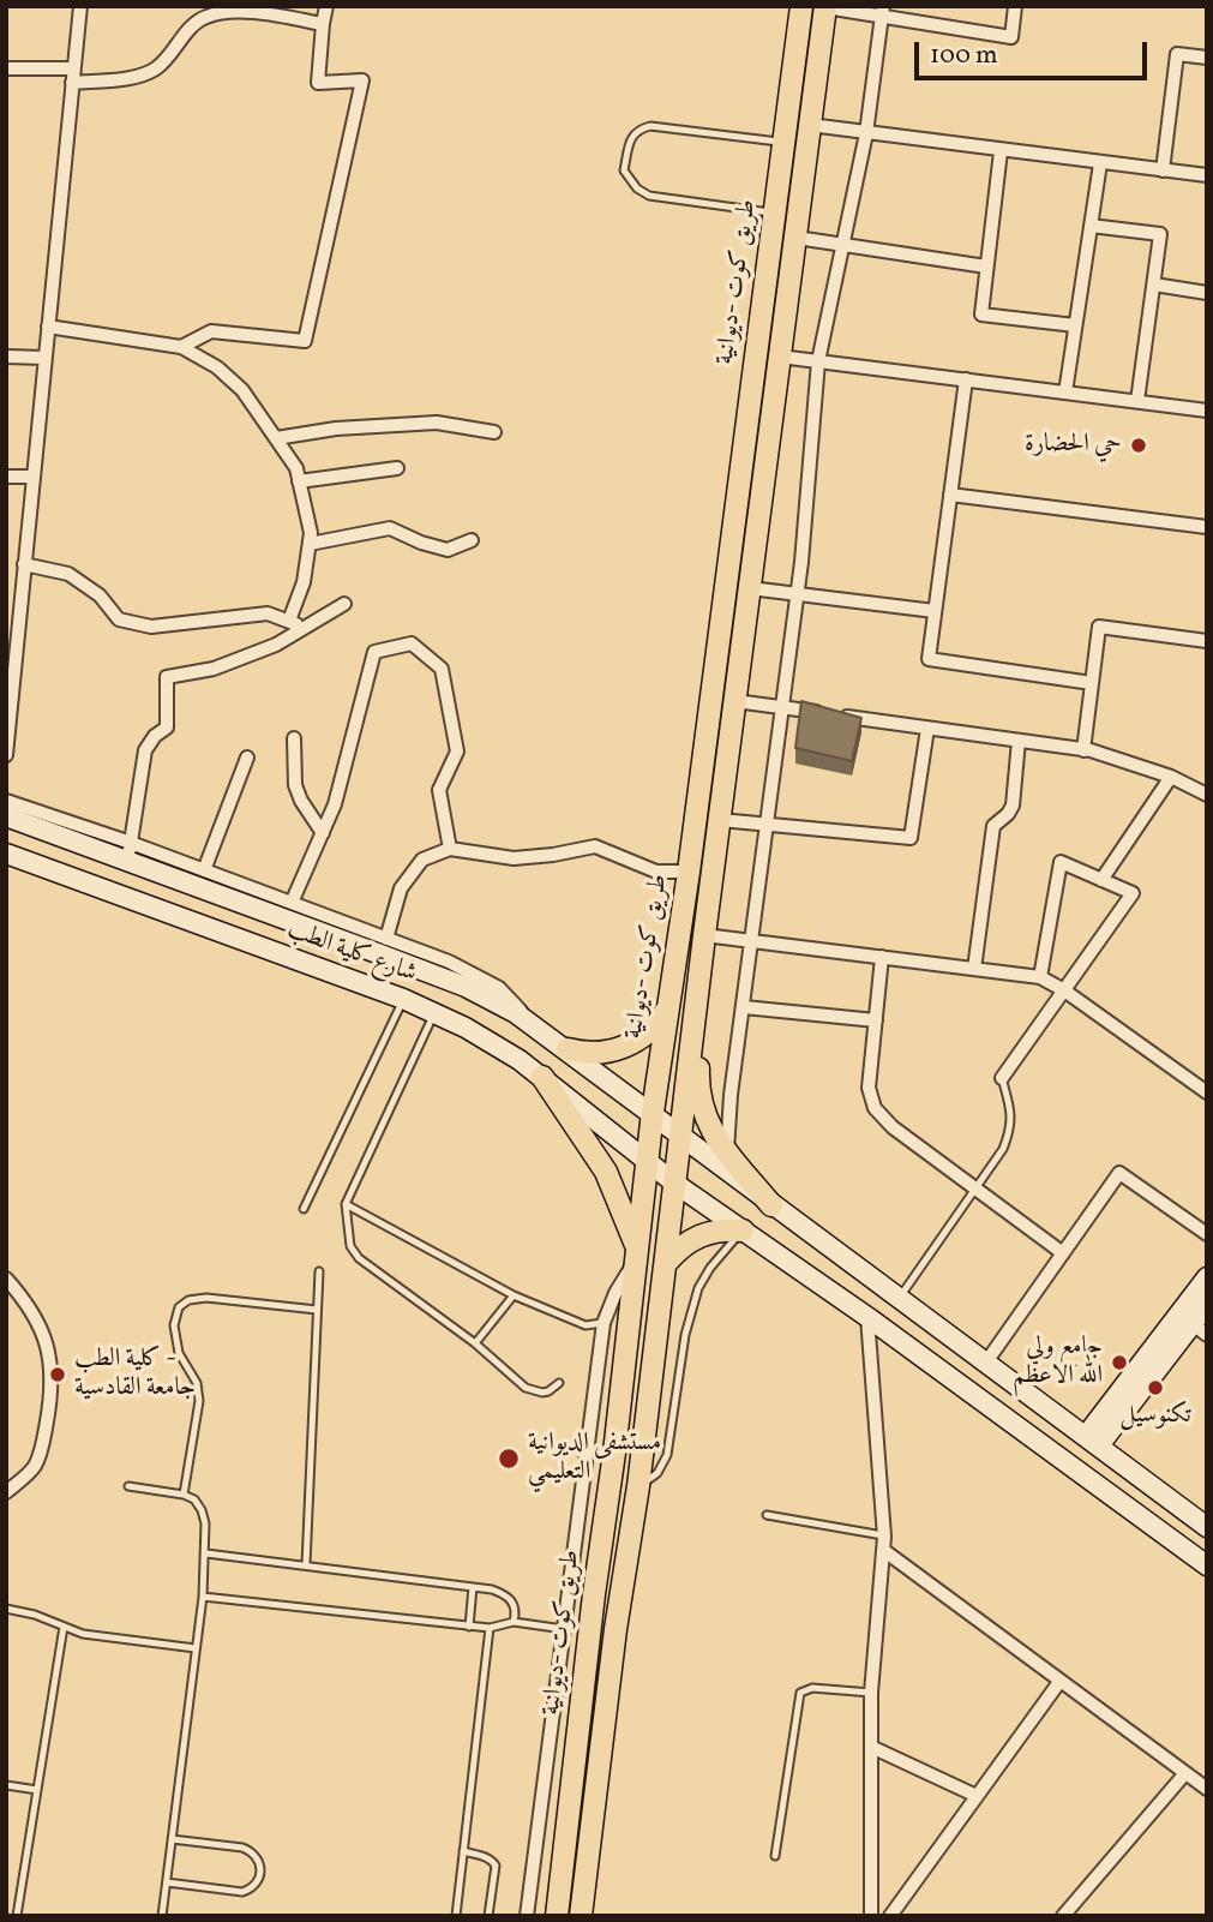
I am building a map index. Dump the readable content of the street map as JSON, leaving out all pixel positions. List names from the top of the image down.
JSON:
{
  "streets": {
    "main road": ["طريق كوت -ديوانية", "شارع كلية الطب"]
  },
  "crossings": [
    ["طريق كوت -ديوانية", "شارع كلية الطب"]
  ],
  "places": [
    "حي الحضارة",
    "جامع ولي الله الاعظم",
    "كلية الطب - جامعة القادسية",
    "تكنوسيل",
    "مستشفى الديوانية التعليمي"
  ],
  "scale_bar": "100 m"
}
